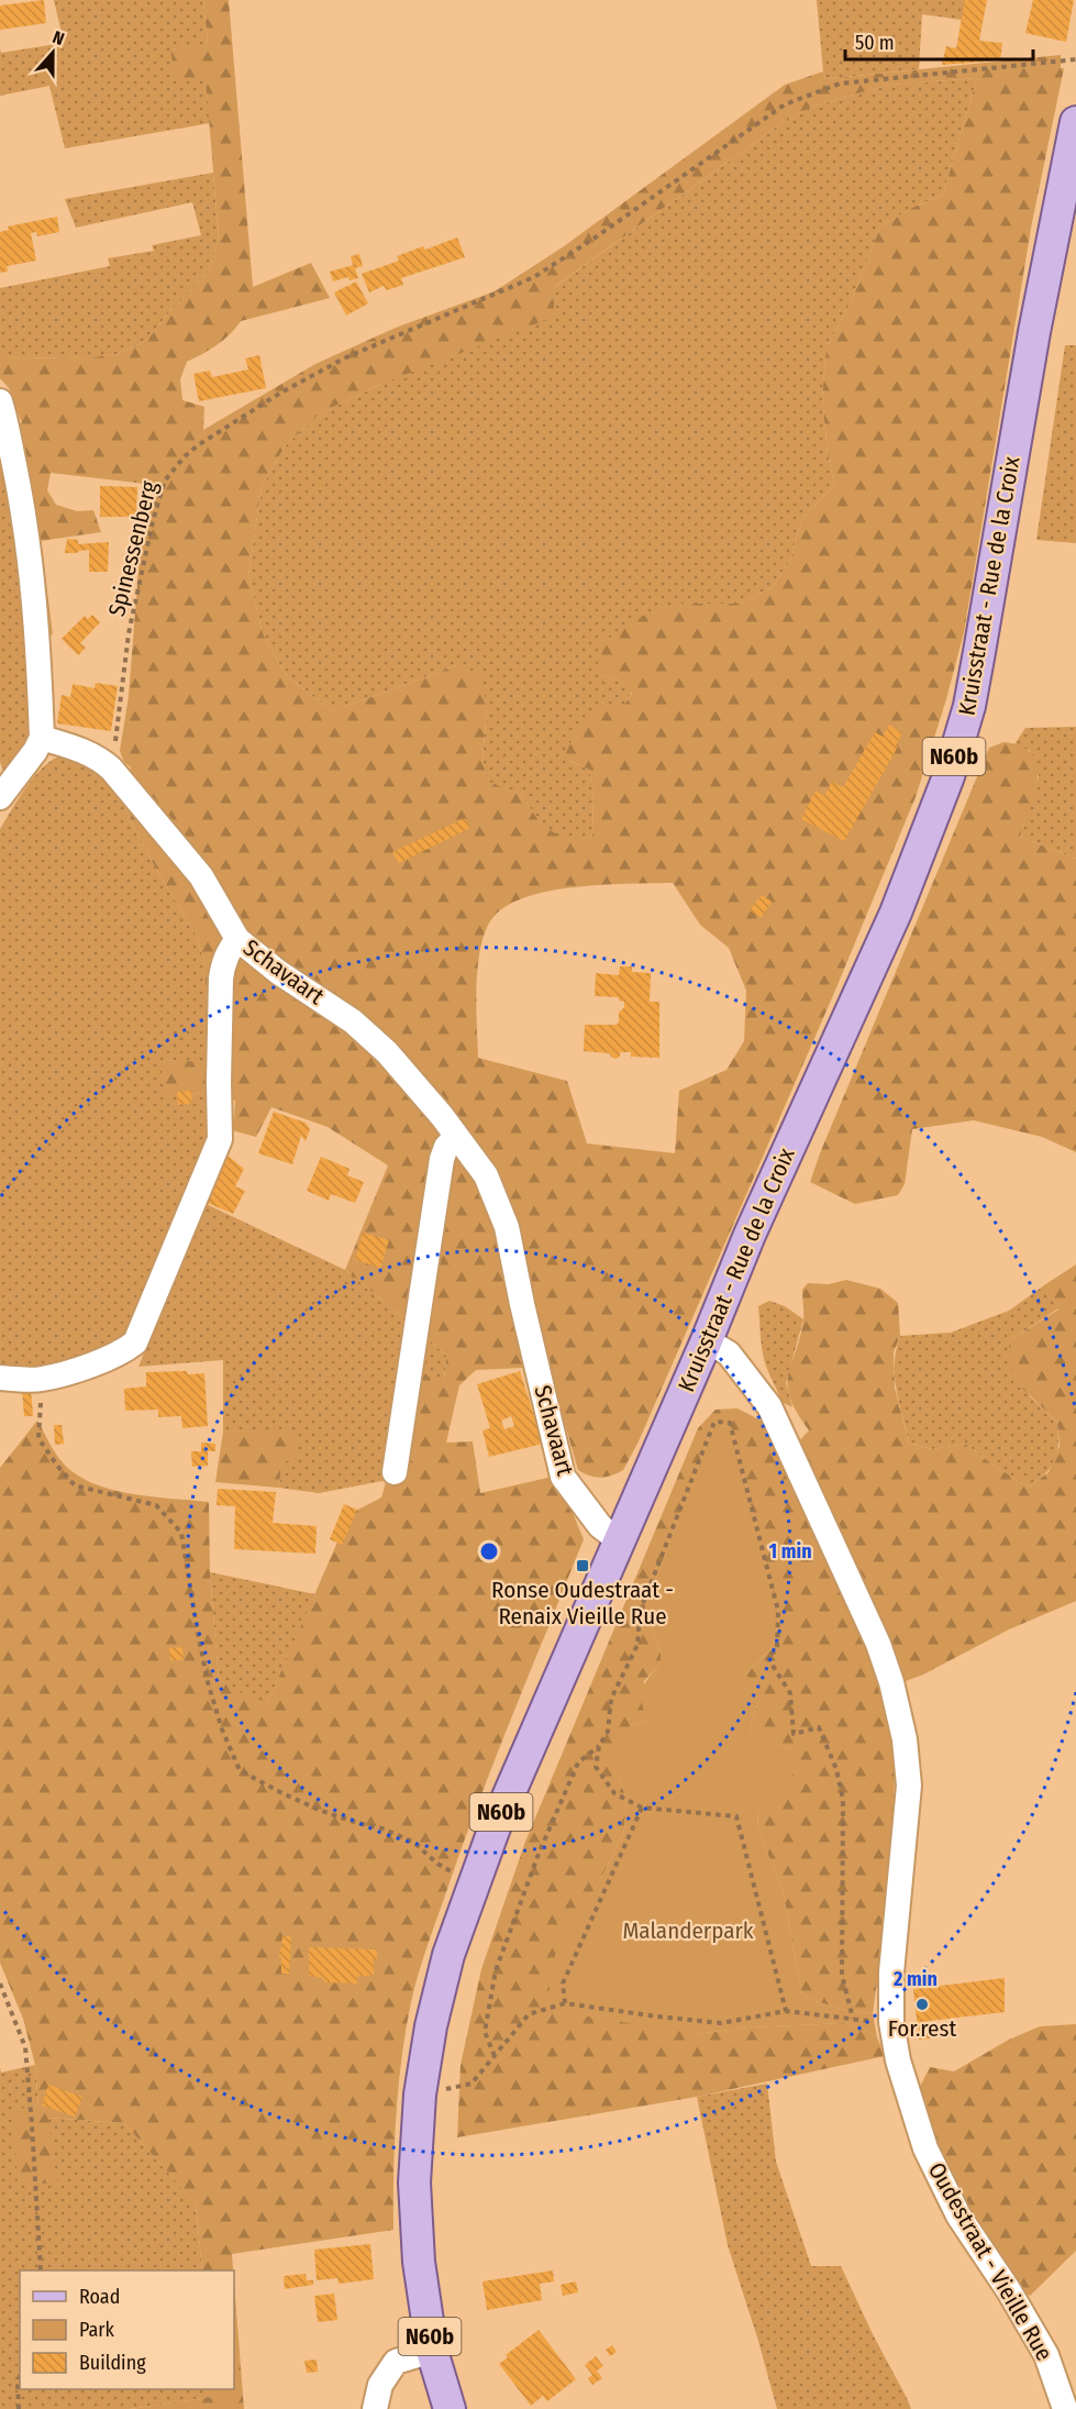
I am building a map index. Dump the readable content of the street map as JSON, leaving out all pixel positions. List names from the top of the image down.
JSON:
{
  "streets": {
    "main road": ["Kruisstraat - Rue de la Croix", "N60b"],
    "street": ["Schavaart", "Oudestraat - Vieille Rue"],
    "path": ["Spinessenberg"]
  },
  "crossings": [
    ["Spinessenberg", "Schavaart"],
    ["Kruisstraat - Rue de la Croix", "Schavaart"],
    ["Kruisstraat - Rue de la Croix", "Oudestraat - Vieille Rue"]
  ],
  "parks": ["Malanderpark"],
  "places": {
    "transit": ["Ronse Oudestraat - Renaix Vieille Rue"],
    "other": ["For.rest"]
  },
  "legend": ["Road", "Park", "Building"],
  "scale_bar": "50 m",
  "north": "top",
  "rings": ["1 min", "2 min"]
}
